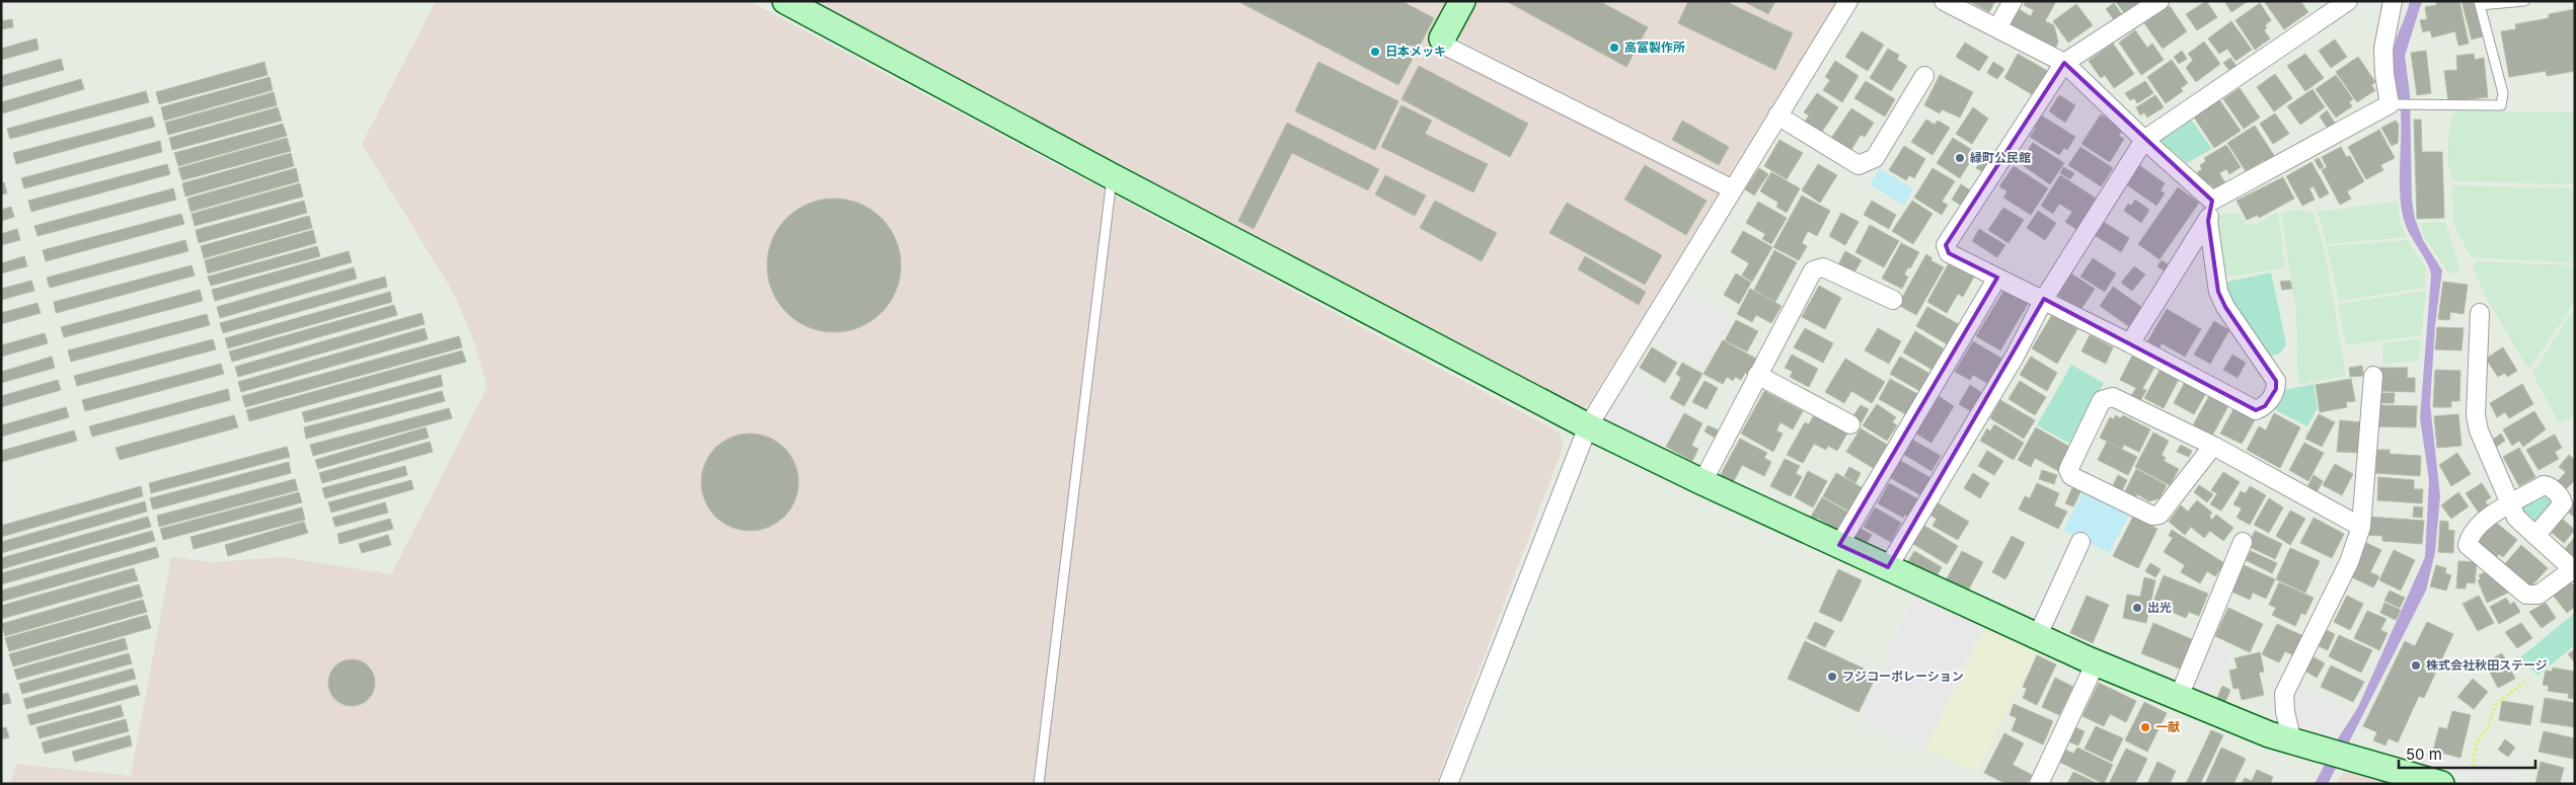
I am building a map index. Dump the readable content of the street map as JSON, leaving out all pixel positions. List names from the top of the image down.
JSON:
{
  "places": [
    "高富製作所",
    "日本メッキ",
    "緑町公民館",
    "出光",
    "株式会社秋田ステージ",
    "フジコーポレーション",
    "一献"
  ],
  "scale_bar": "50 m"
}
